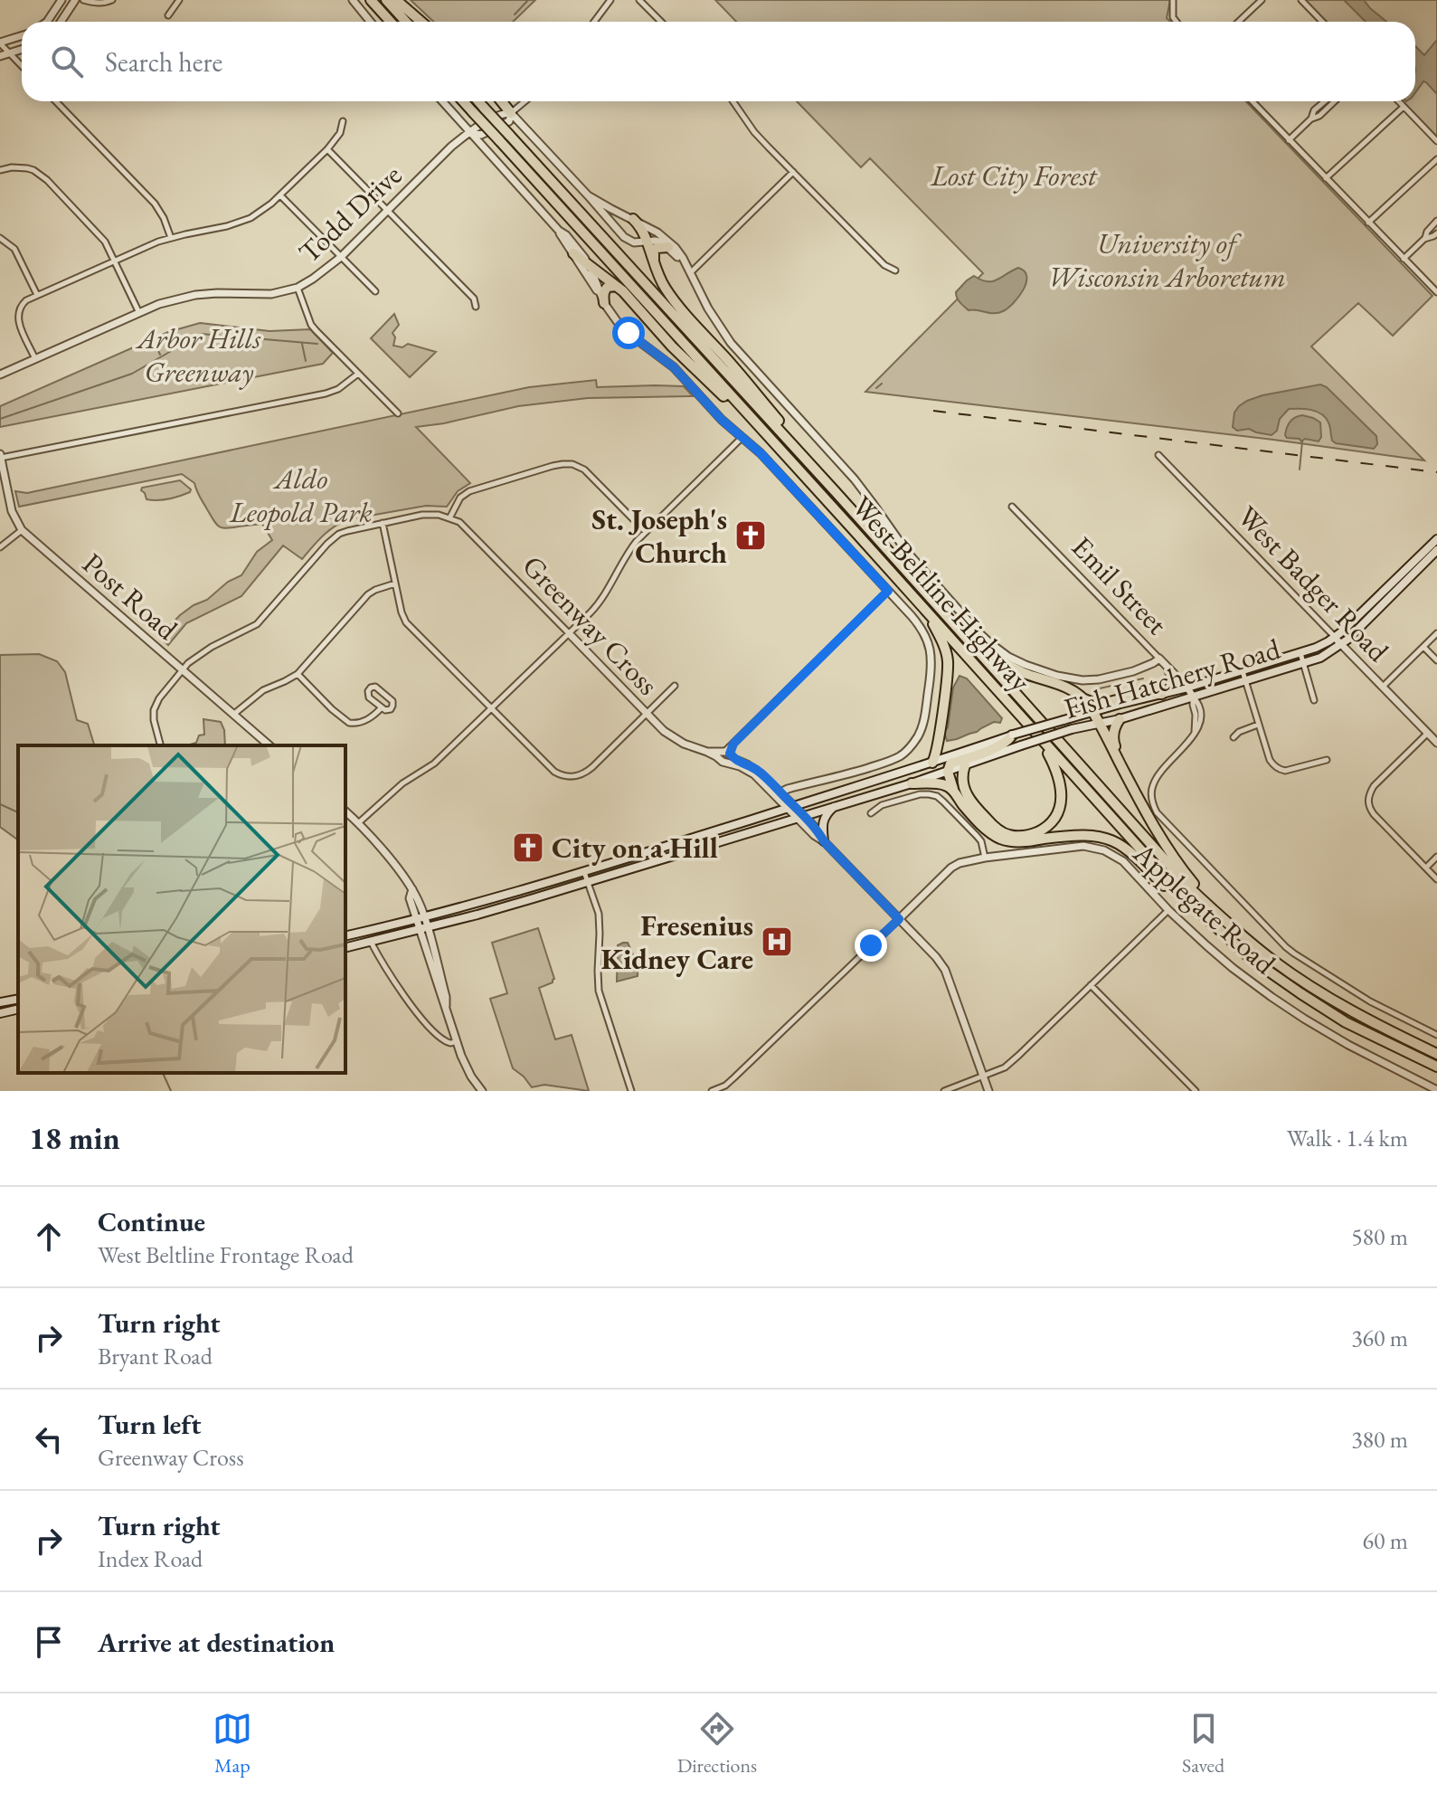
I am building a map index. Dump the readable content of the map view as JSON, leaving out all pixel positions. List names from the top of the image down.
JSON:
{
  "streets": {
    "highway": ["West Beltline Highway"],
    "main road": ["Fish Hatchery Road"],
    "street": [
      "Todd Drive",
      "West Badger Road",
      "Emil Street",
      "Post Road",
      "Greenway Cross",
      "Applegate Road"
    ]
  },
  "crossings": [
    ["West Badger Road", "Fish Hatchery Road"],
    ["Emil Street", "Fish Hatchery Road"],
    ["Greenway Cross", "Fish Hatchery Road"],
    ["Greenway Cross", "Applegate Road"]
  ],
  "parks": [
    "Lost City Forest",
    "University of Wisconsin Arboretum",
    "Arbor Hills Greenway",
    "Aldo Leopold Park"
  ],
  "places": {
    "church": ["St. Joseph's Church", "City on a Hill"],
    "hospital": ["Fresenius Kidney Care"]
  },
  "page": {
    "search": "Search here",
    "heading": ["18 min", "Walk · 1.4 km"],
    "list": [
      ["Continue", "West Beltline Frontage Road", "580 m"],
      ["Turn right", "Bryant Road", "360 m"],
      ["Turn left", "Greenway Cross", "380 m"],
      ["Turn right", "Index Road", "60 m"],
      "Arrive at destination"
    ],
    "nav": ["Map", "Directions", "Saved"]
  }
}
